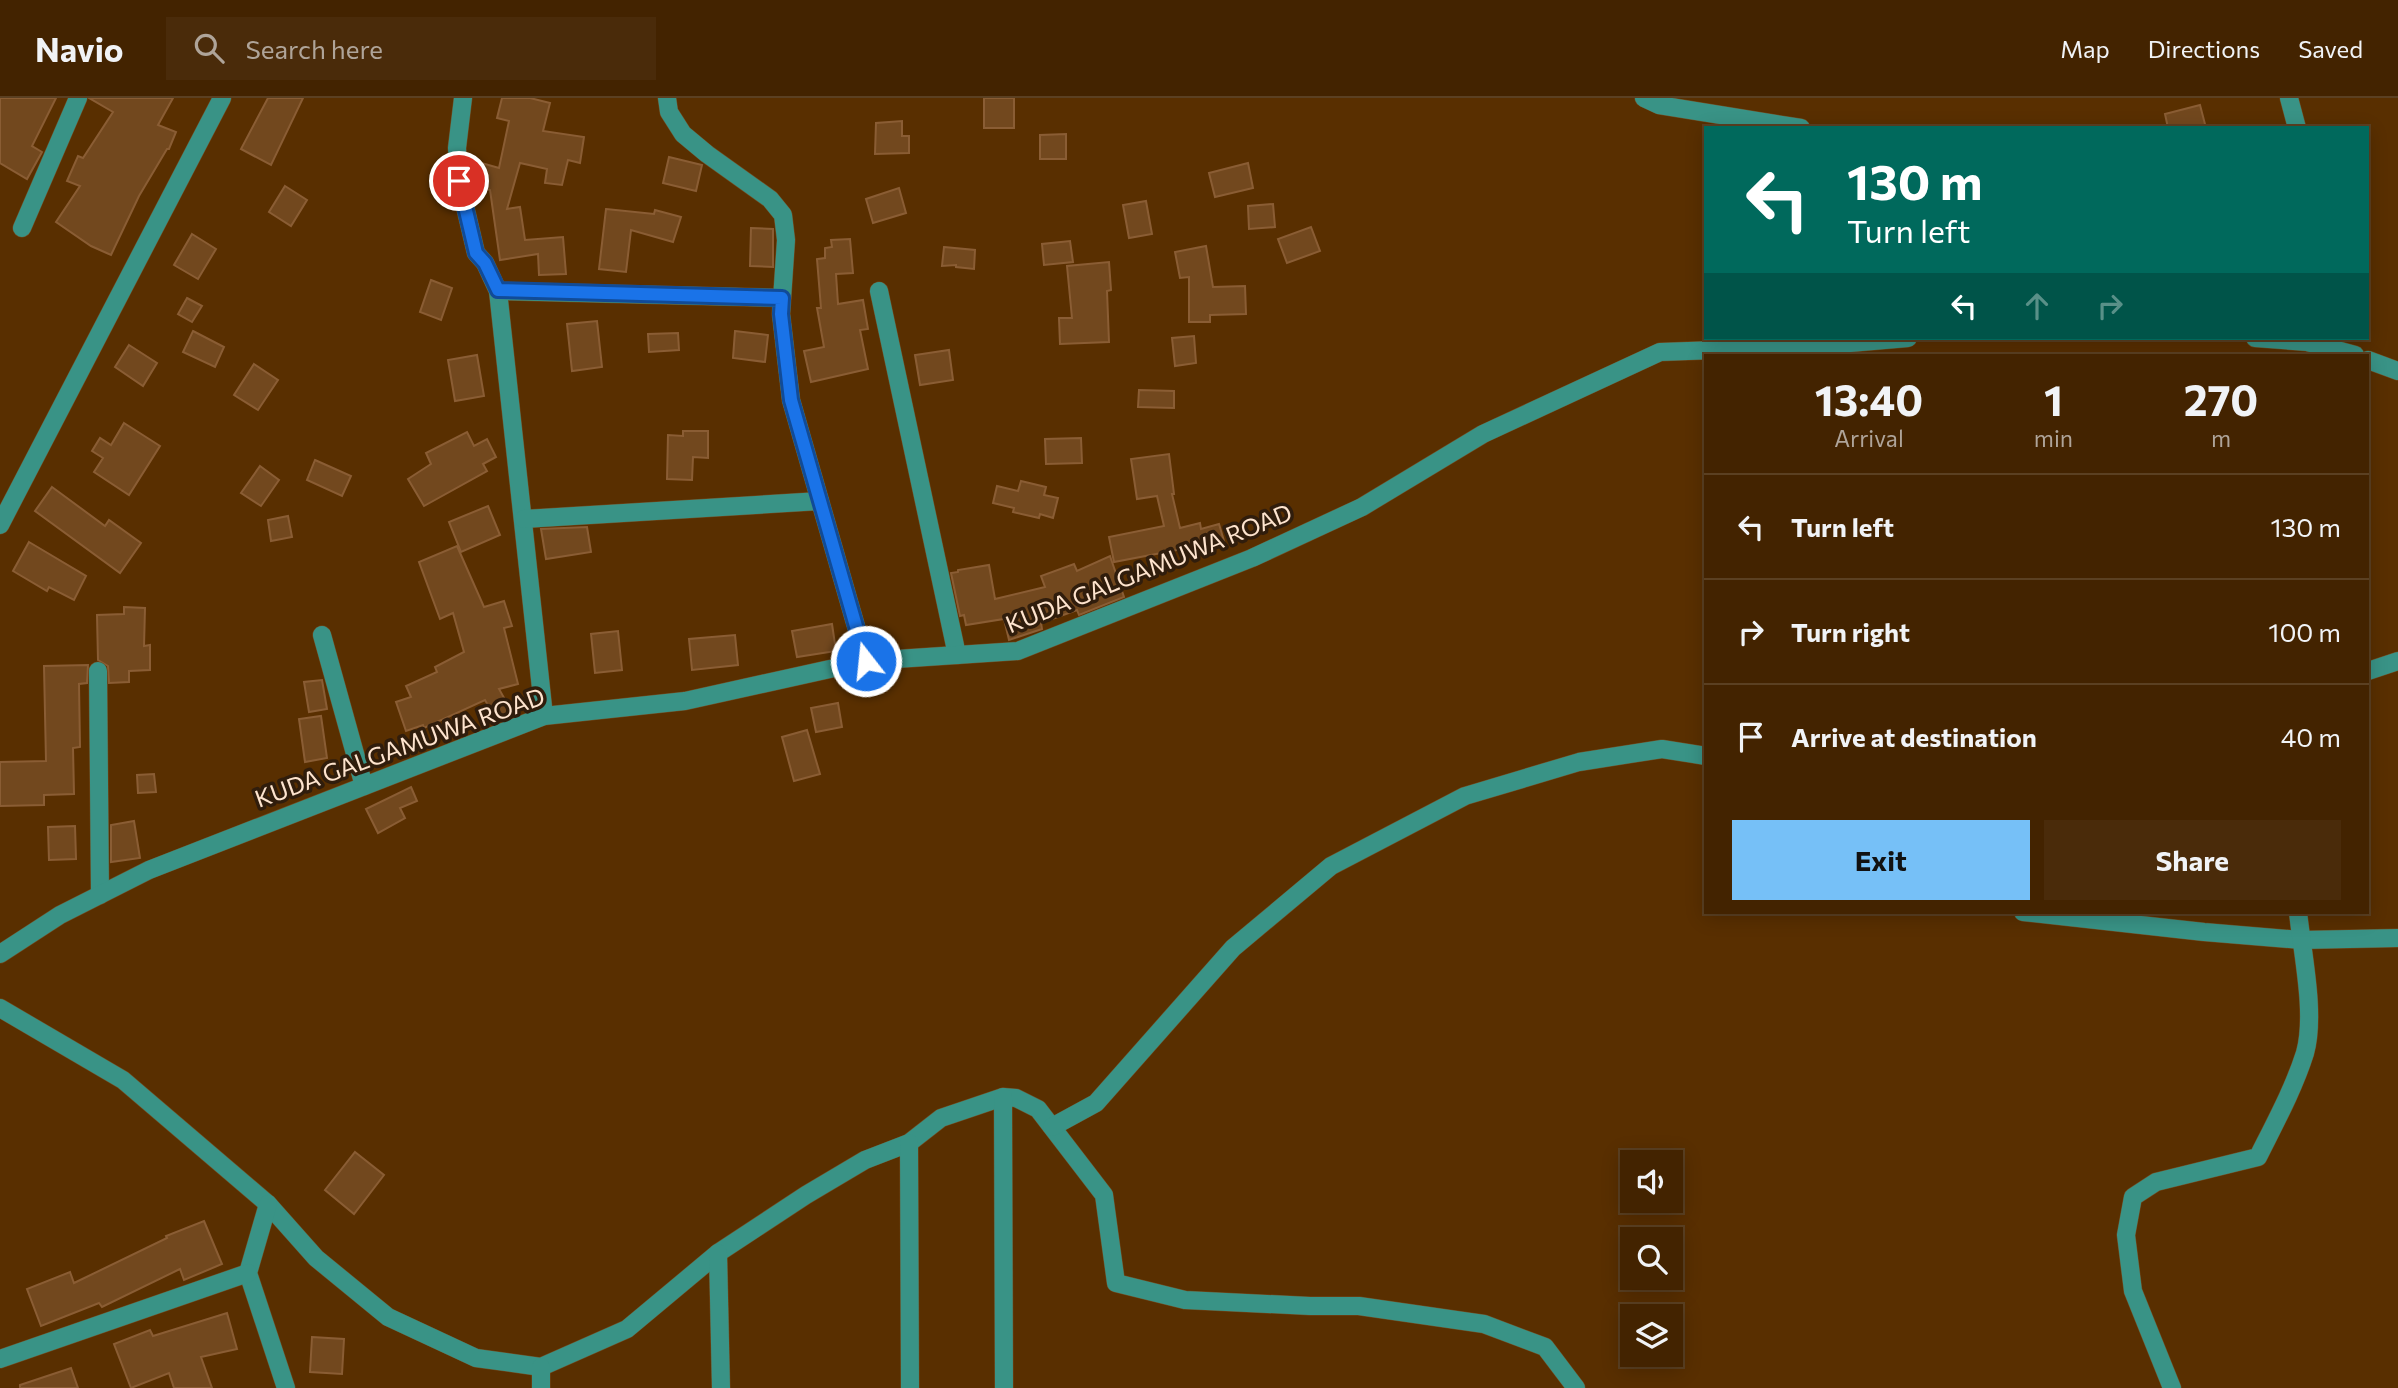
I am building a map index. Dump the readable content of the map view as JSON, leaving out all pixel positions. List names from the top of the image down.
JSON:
{
  "streets": {
    "street": ["KUDA GALGAMUWA ROAD"]
  },
  "page": {
    "header": "Navio",
    "search": "Search here",
    "nav": ["Map", "Directions", "Saved"],
    "turn": ["130 m", "Turn left"],
    "eta": [
      "13:40",
      "Arrival",
      "1",
      "min",
      "270",
      "m"
    ],
    "list": [
      {
        "name": "Turn left",
        "value": "130 m"
      },
      {
        "name": "Turn right",
        "value": "100 m"
      },
      {
        "name": "Arrive at destination",
        "value": "40 m"
      }
    ],
    "buttons": ["Exit", "Share"]
  }
}
